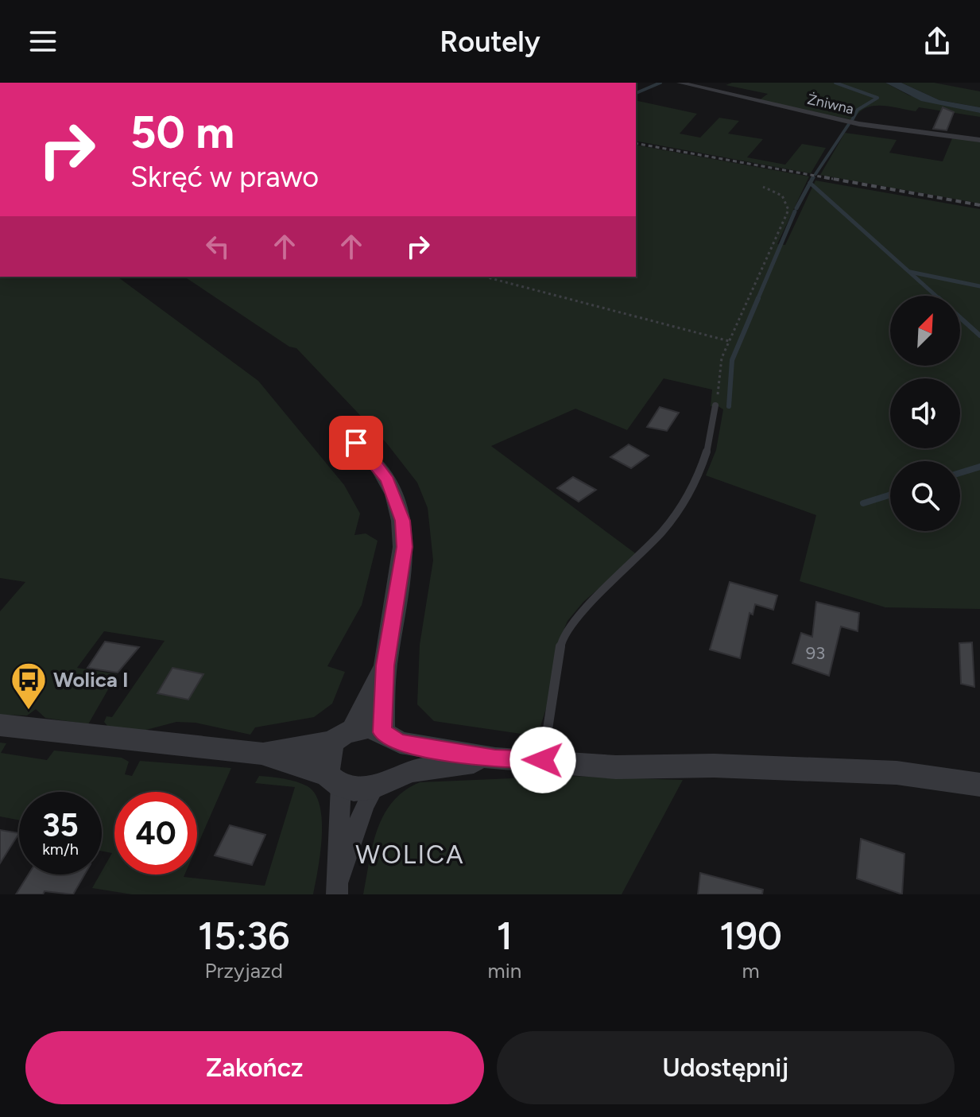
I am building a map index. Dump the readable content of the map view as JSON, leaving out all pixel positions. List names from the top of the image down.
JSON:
{
  "streets": {
    "street": ["Żniwna"]
  },
  "districts": ["WOLICA"],
  "places": {
    "bus stop": ["Wolica I"]
  },
  "house_numbers": ["93"],
  "north": "top right",
  "page": {
    "header": "Routely",
    "turn": ["50 m", "Skręć w prawo"],
    "speed": "35 km/h",
    "limit": "40",
    "eta": [
      "15:36",
      "Przyjazd",
      "1",
      "min",
      "190",
      "m"
    ],
    "buttons": ["Zakończ", "Udostępnij"]
  }
}
